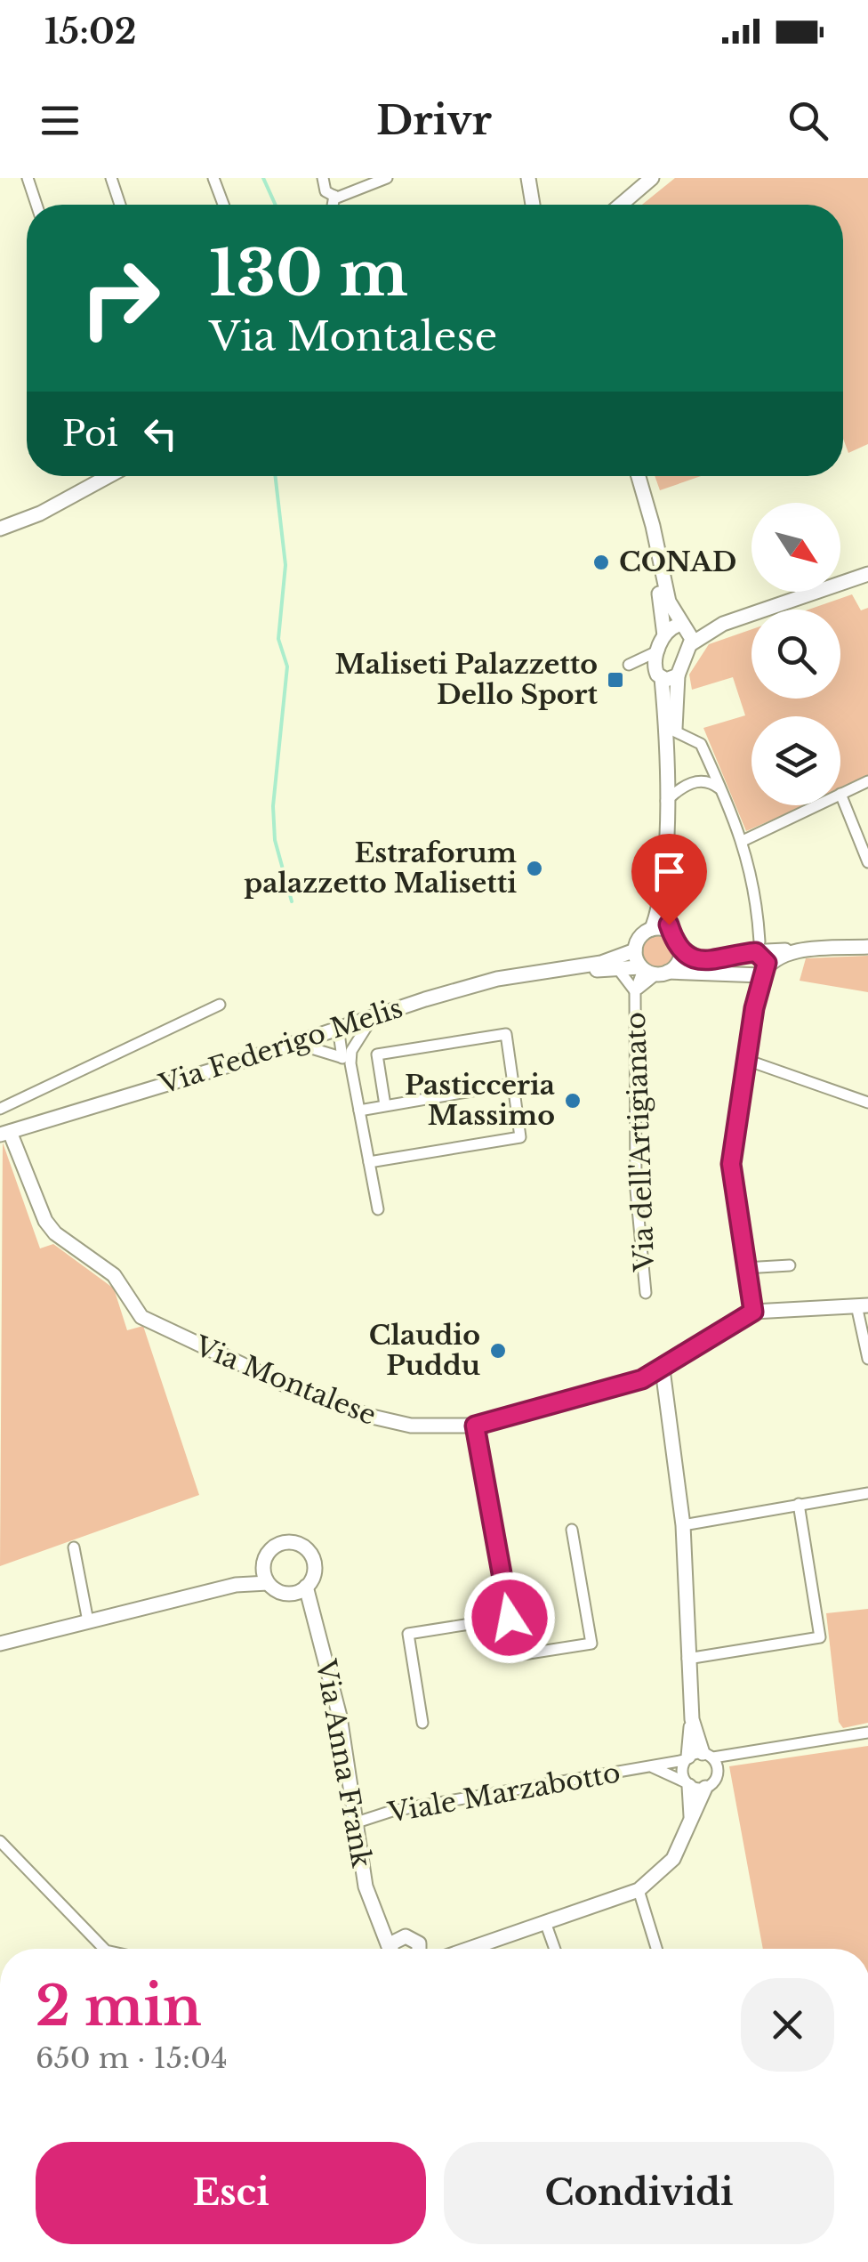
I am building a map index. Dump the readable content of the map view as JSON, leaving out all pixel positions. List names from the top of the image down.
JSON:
{
  "streets": {
    "street": [
      "Via Federigo Melis",
      "Via dell'Artigianato",
      "Via Montalese",
      "Via Anna Frank",
      "Viale Marzabotto"
    ]
  },
  "crossings": [
    ["Via Federigo Melis", "Via dell'Artigianato"],
    ["Via Federigo Melis", "Via Montalese"],
    ["Via Anna Frank", "Viale Marzabotto"]
  ],
  "places": {
    "other": [
      "CONAD",
      "Estraforum palazzetto Malisetti",
      "Pasticceria Massimo",
      "Claudio Puddu"
    ],
    "transit": ["Maliseti Palazzetto Dello Sport"]
  },
  "north": "bottom right",
  "page": {
    "status": "15:02",
    "header": "Drivr",
    "turn": ["130 m", "Via Montalese"],
    "then": "Poi",
    "heading": ["2 min", "650 m · 15:04"],
    "buttons": ["Esci", "Condividi"]
  }
}
